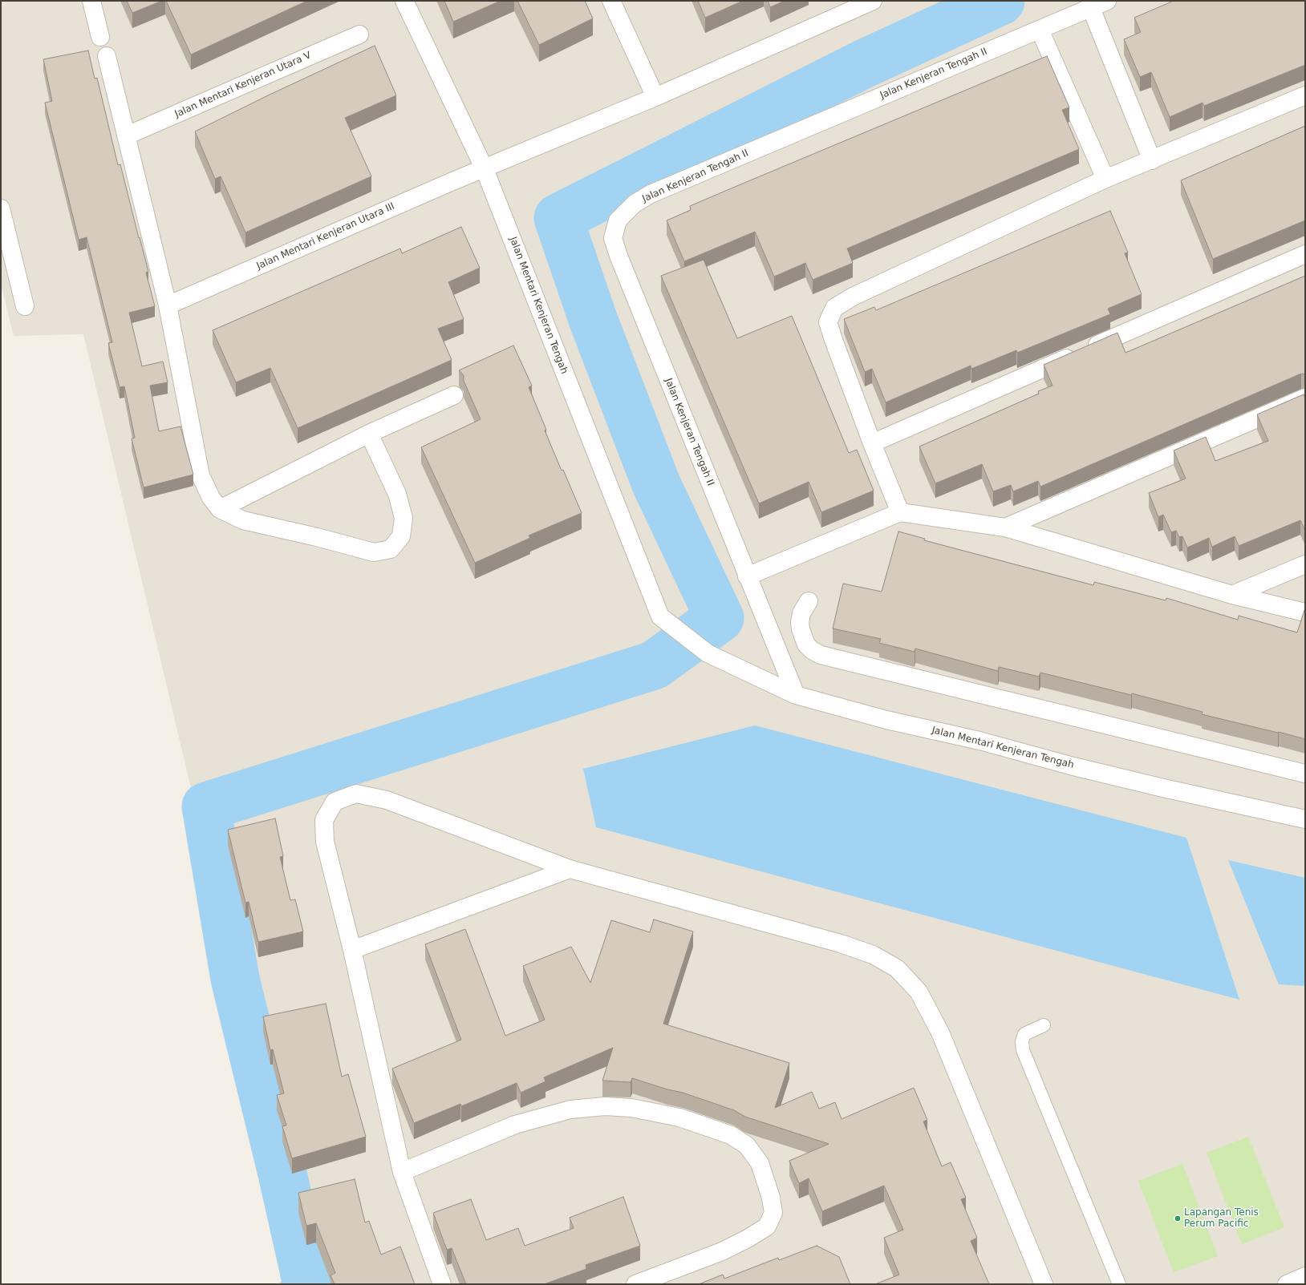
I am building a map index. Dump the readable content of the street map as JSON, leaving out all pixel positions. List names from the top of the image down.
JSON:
{
  "streets": {
    "street": [
      "Jalan Kenjeran Tengah II",
      "Jalan Mentari Kenjeran Utara V",
      "Jalan Mentari Kenjeran Utara III",
      "Jalan Mentari Kenjeran Tengah"
    ]
  },
  "crossings": [
    ["Jalan Kenjeran Tengah II", "Jalan Mentari Kenjeran Tengah"],
    ["Jalan Mentari Kenjeran Utara III", "Jalan Mentari Kenjeran Tengah"]
  ],
  "places": ["Lapangan Tenis Perum Pacific"]
}
